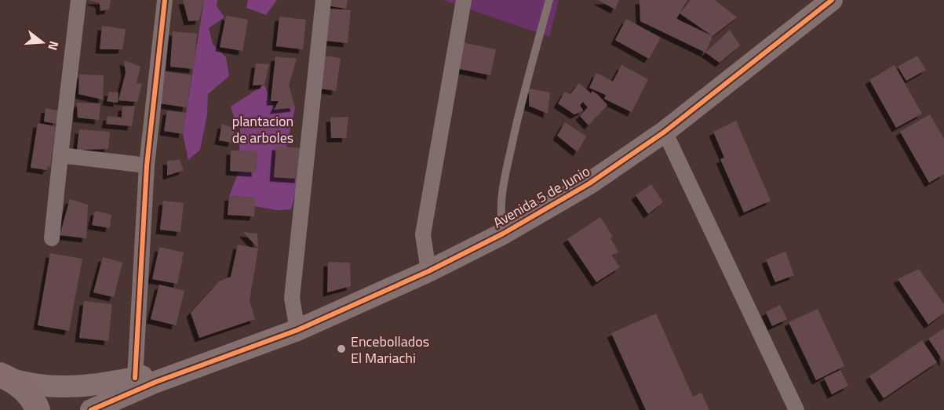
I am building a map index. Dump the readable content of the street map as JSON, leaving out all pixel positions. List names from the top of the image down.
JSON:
{
  "streets": {
    "street": ["Avenida 5 de Junio"]
  },
  "parks": ["plantacion de arboles"],
  "places": ["Encebollados El Mariachi"],
  "north": "right"
}
